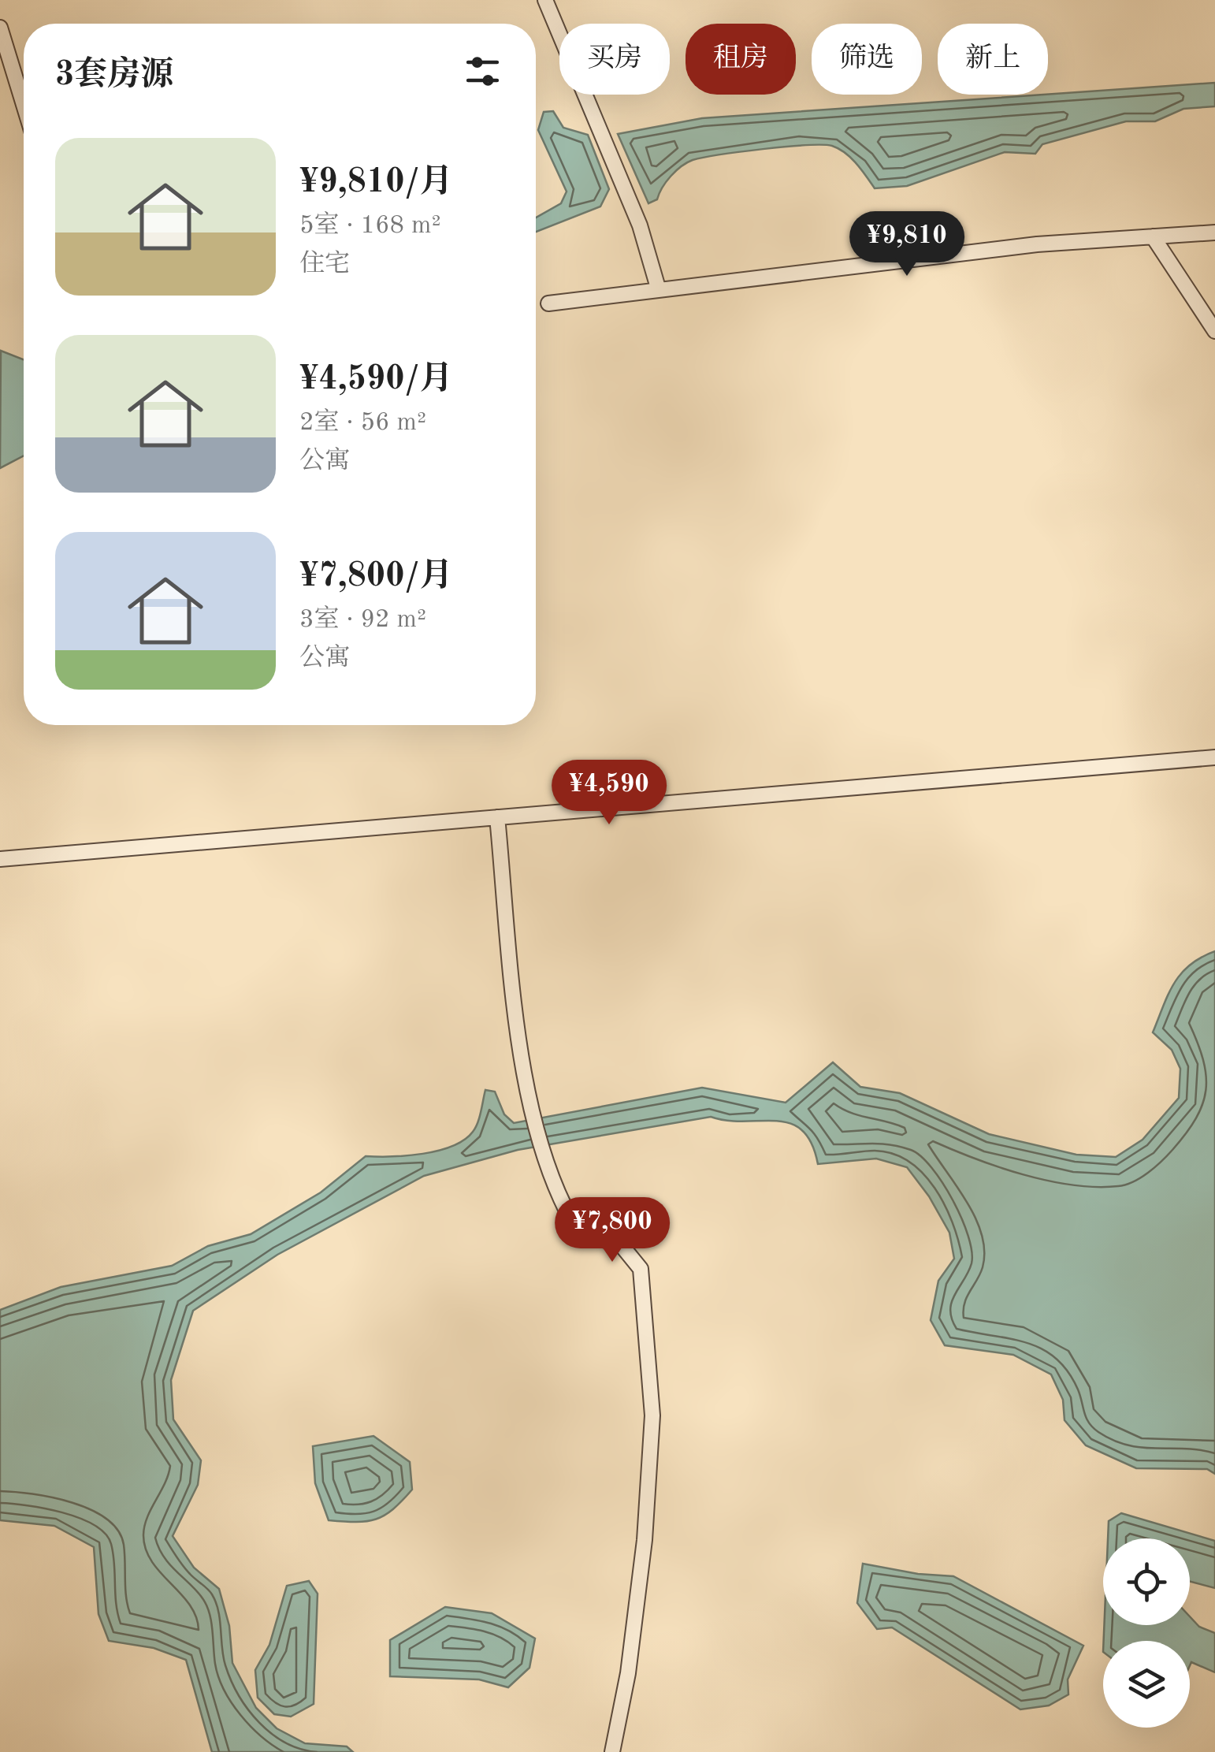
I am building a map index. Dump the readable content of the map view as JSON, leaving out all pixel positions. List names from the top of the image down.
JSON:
{
  "page": {
    "chip": [
      "买房",
      "租房",
      "筛选",
      "新上"
    ],
    "heading": "3套房源",
    "list": [
      {
        "name": "¥9,810/月",
        "note": "5室 · 168 m² · 住宅"
      },
      {
        "name": "¥4,590/月",
        "note": "2室 · 56 m² · 公寓"
      },
      {
        "name": "¥7,800/月",
        "note": "3室 · 92 m² · 公寓"
      }
    ],
    "price": ["¥9,810", "¥4,590", "¥7,800"]
  }
}
